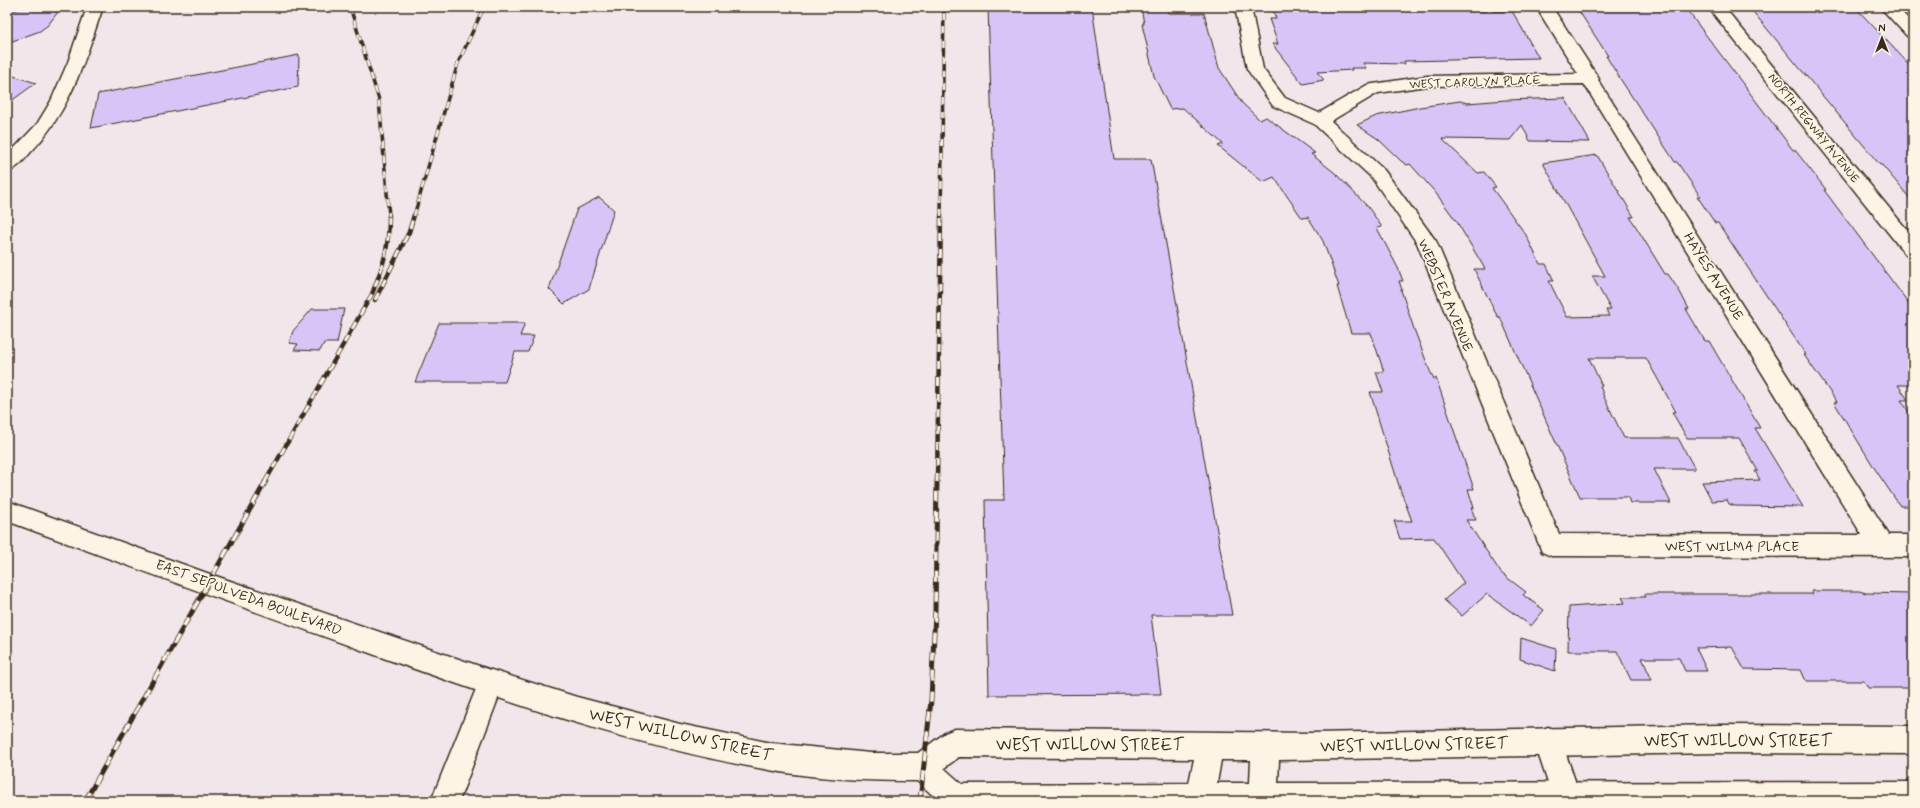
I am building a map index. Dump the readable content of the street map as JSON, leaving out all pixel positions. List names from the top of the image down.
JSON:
{
  "streets": {
    "street": [
      "WEST CAROLYN PLACE",
      "NORTH REGWAY AVENUE",
      "HAYES AVENUE",
      "WEBSTER AVENUE",
      "WEST WILMA PLACE",
      "EAST SEPULVEDA BOULEVARD",
      "WEST WILLOW STREET"
    ]
  },
  "crossings": [
    ["WEST CAROLYN PLACE", "HAYES AVENUE"],
    ["WEST CAROLYN PLACE", "WEBSTER AVENUE"],
    ["HAYES AVENUE", "WEST WILMA PLACE"],
    ["WEBSTER AVENUE", "WEST WILMA PLACE"],
    ["EAST SEPULVEDA BOULEVARD", "WEST WILLOW STREET"]
  ],
  "north": "top"
}
